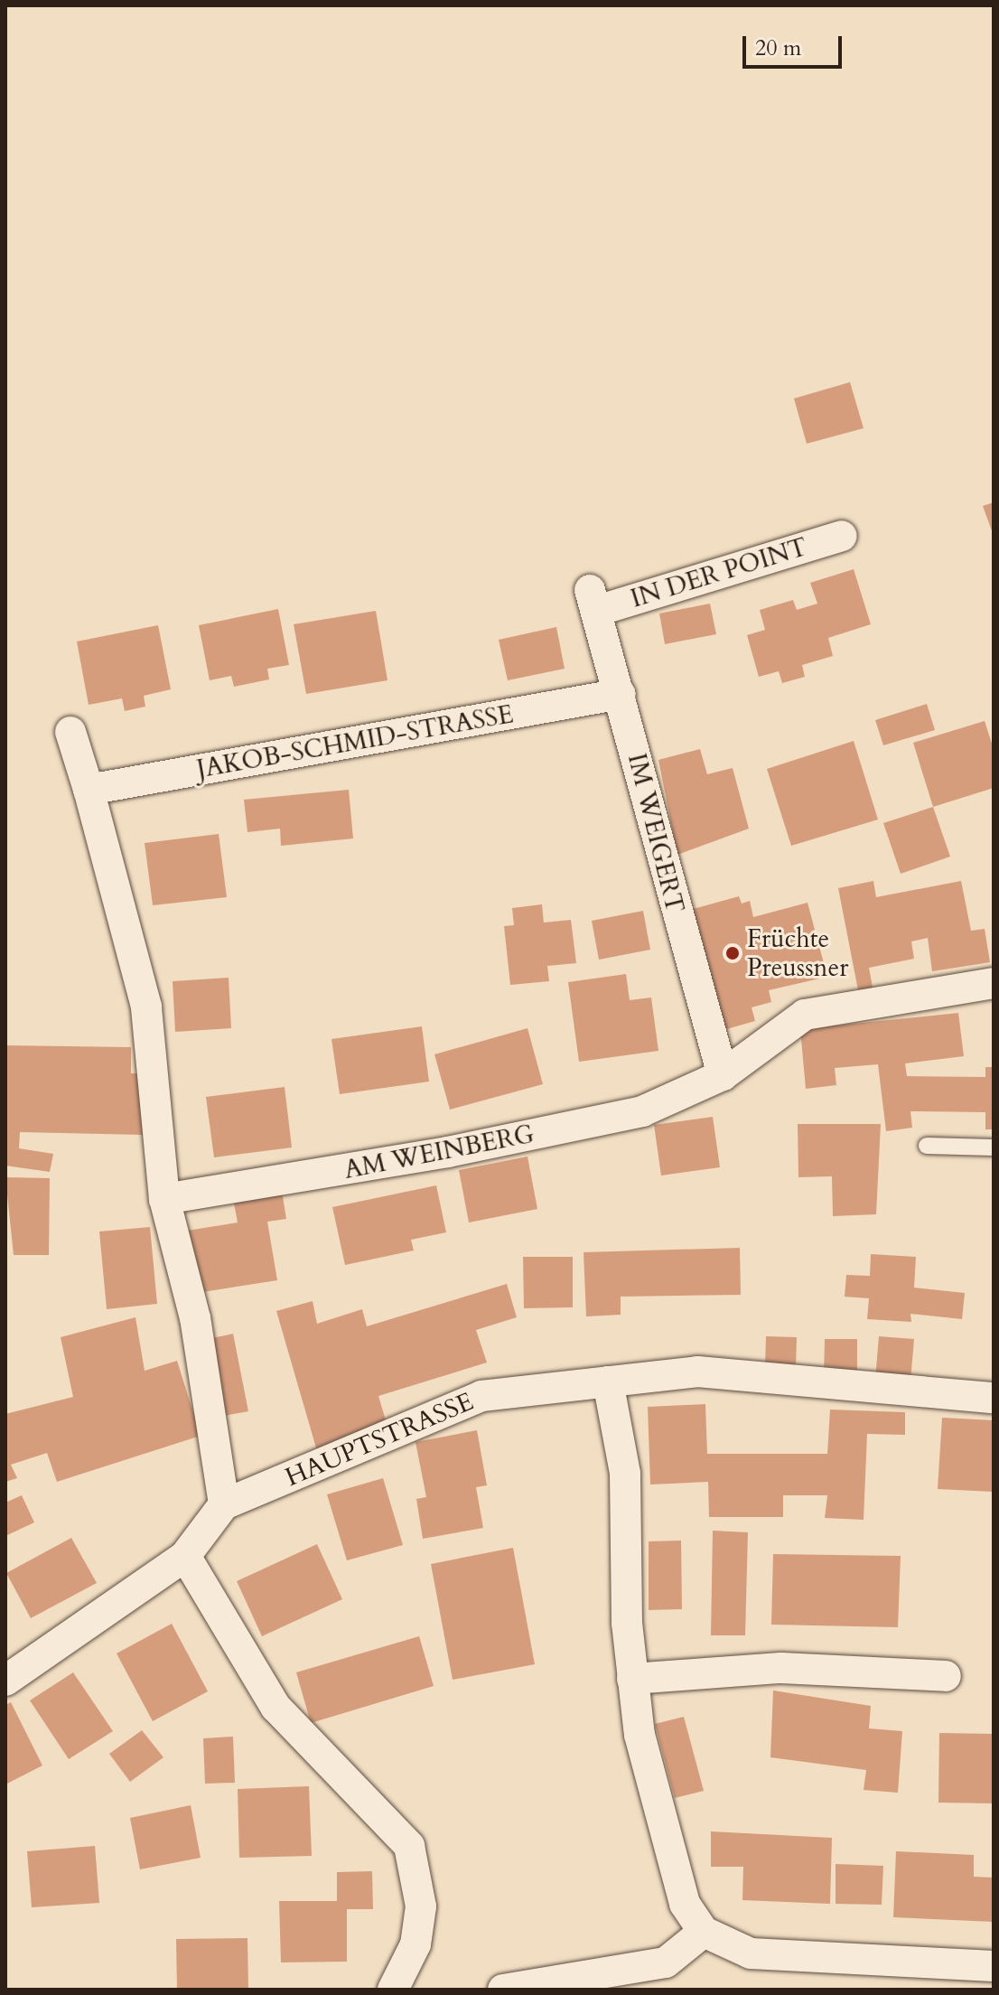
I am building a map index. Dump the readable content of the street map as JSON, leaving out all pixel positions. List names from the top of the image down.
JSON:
{
  "streets": {
    "street": [
      "IN DER POINT",
      "JAKOB-SCHMID-STRASSE",
      "IM WEIGERT",
      "AM WEINBERG",
      "HAUPTSTRASSE"
    ]
  },
  "crossings": [
    ["IN DER POINT", "IM WEIGERT"],
    ["JAKOB-SCHMID-STRASSE", "IM WEIGERT"],
    ["IM WEIGERT", "AM WEINBERG"]
  ],
  "places": ["Früchte Preussner"],
  "scale_bar": "20 m"
}
